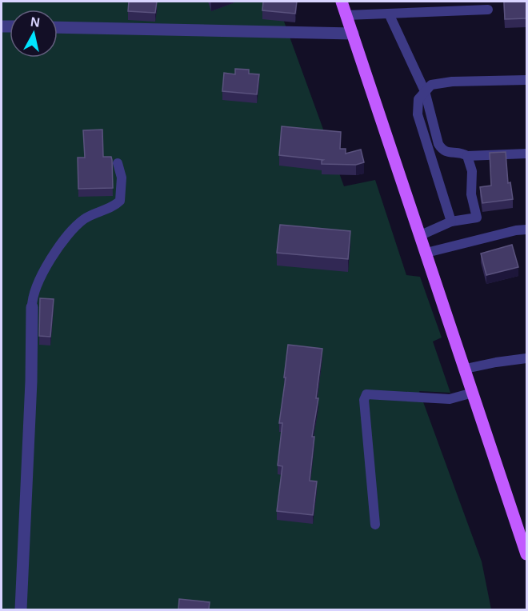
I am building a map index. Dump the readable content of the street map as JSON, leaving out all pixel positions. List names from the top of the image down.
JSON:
{
  "north": "top"
}
